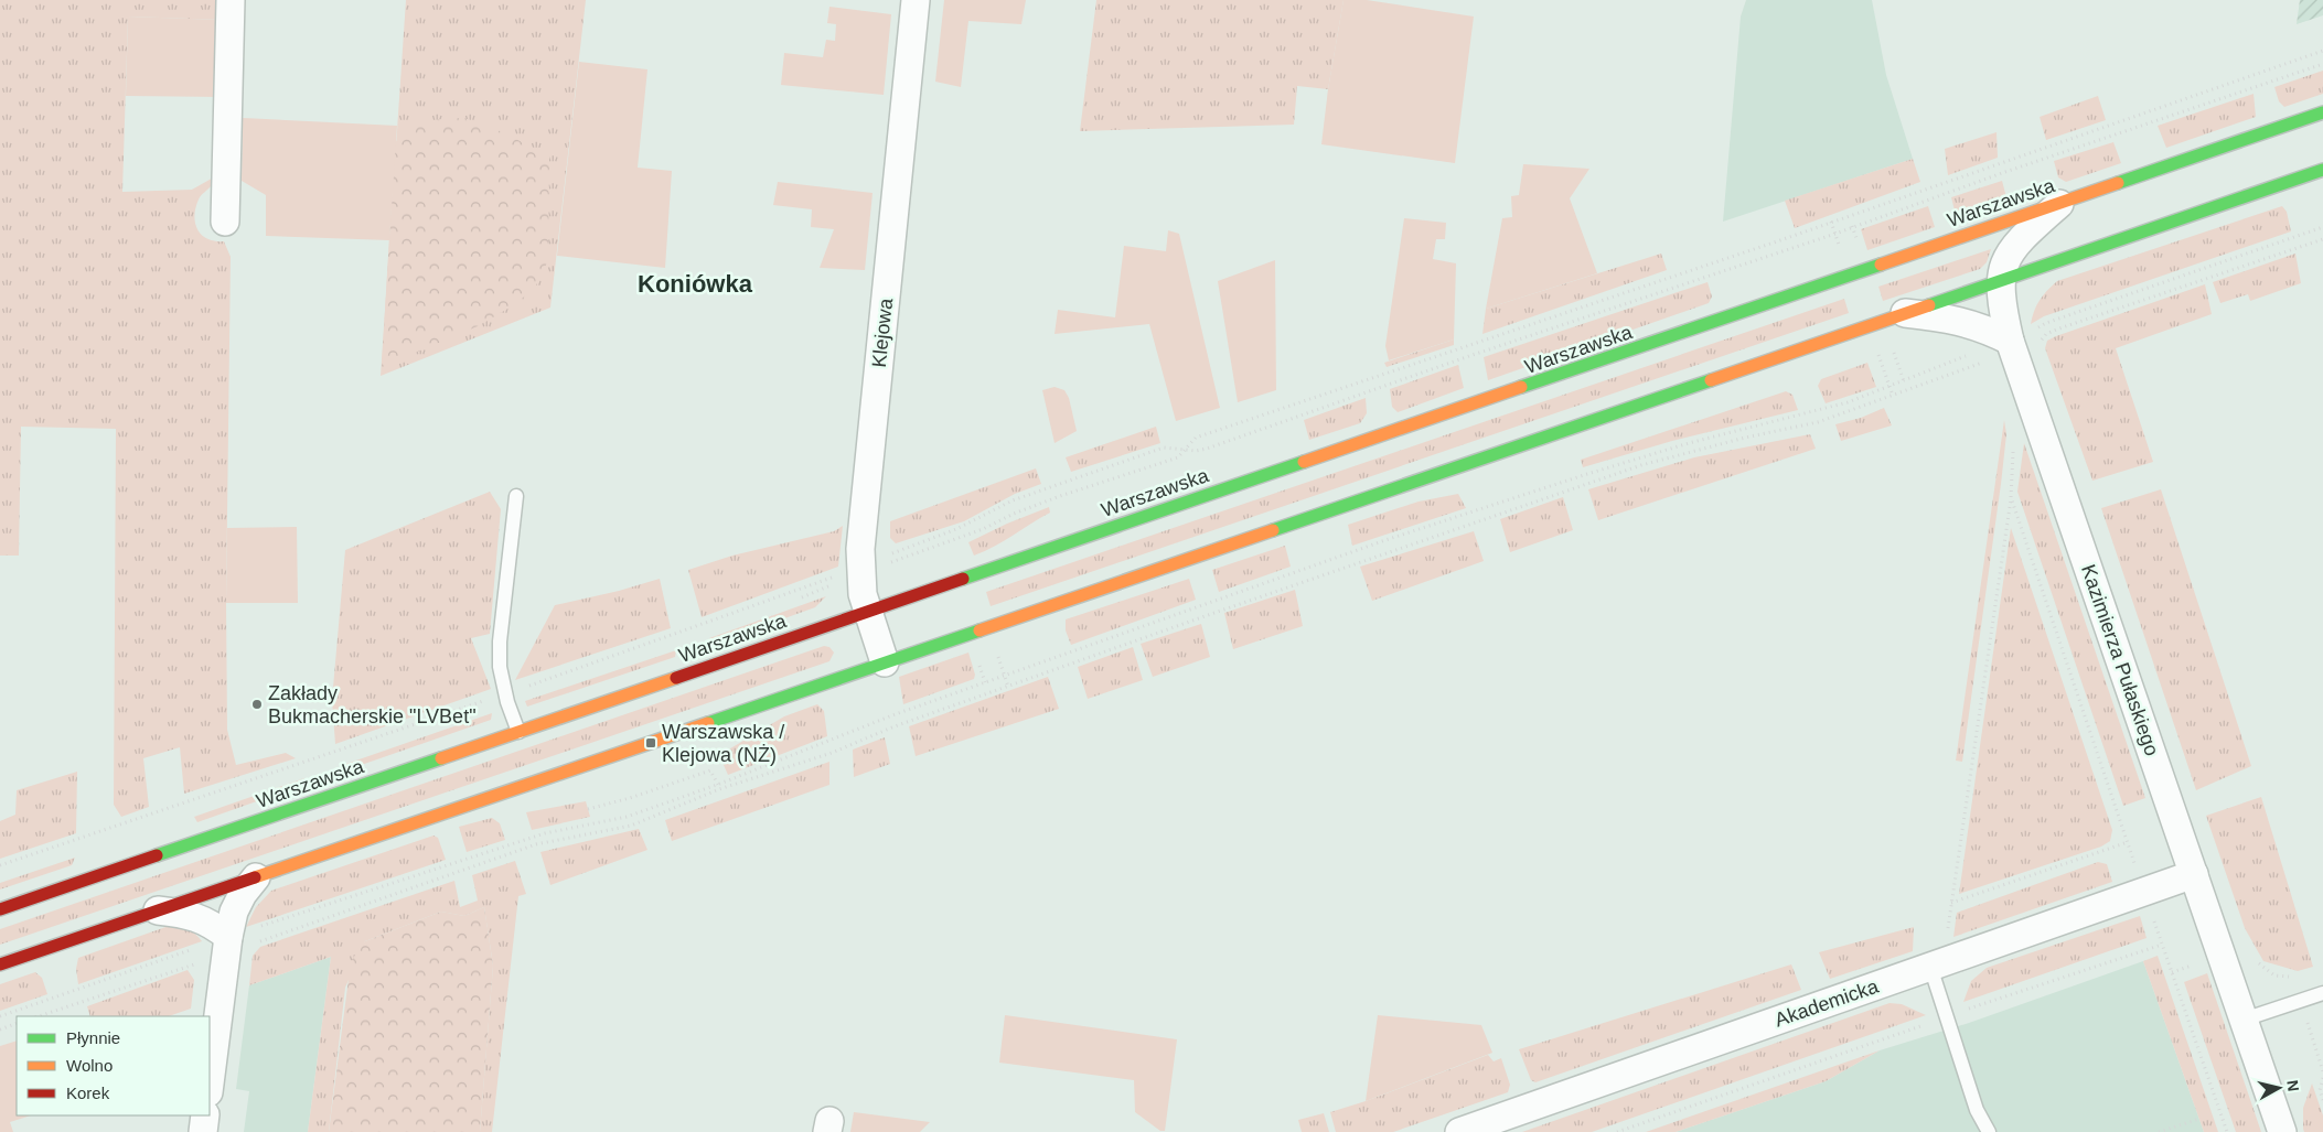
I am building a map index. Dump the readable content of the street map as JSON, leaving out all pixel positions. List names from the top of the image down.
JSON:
{
  "streets": {
    "main road": ["Warszawska"],
    "street": ["Klejowa", "Kazimierza Pułaskiego", "Akademicka"]
  },
  "crossings": [
    ["Warszawska", "Klejowa"],
    ["Warszawska", "Kazimierza Pułaskiego"],
    ["Kazimierza Pułaskiego", "Akademicka"]
  ],
  "districts": ["Koniówka"],
  "places": {
    "other": ["Zakłady Bukmacherskie \"LVBet\""],
    "transit": ["Warszawska / Klejowa (NŻ)"]
  },
  "legend": ["Płynnie", "Wolno", "Korek"],
  "north": "right"
}
